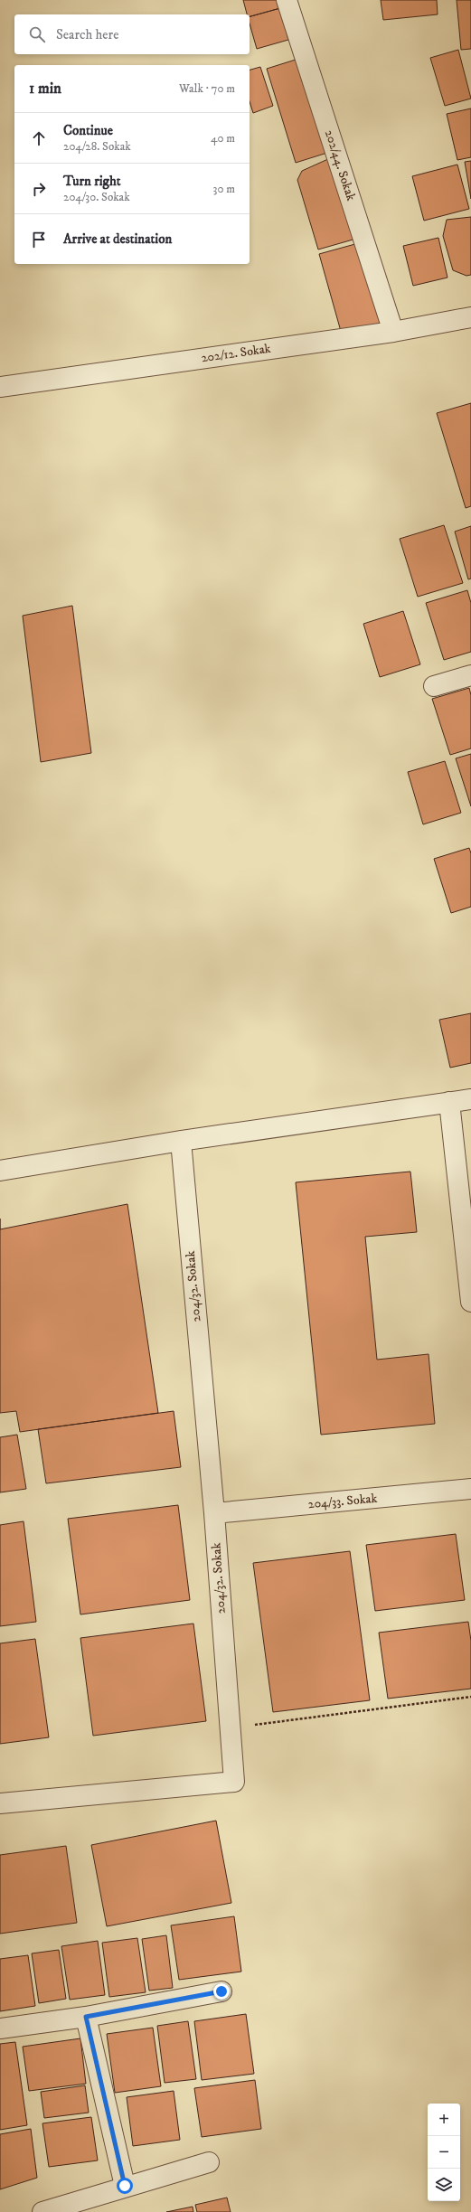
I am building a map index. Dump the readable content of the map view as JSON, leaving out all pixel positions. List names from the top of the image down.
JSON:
{
  "streets": {
    "street": [
      "202/44. Sokak",
      "202/12. Sokak",
      "204/32. Sokak",
      "204/33. Sokak"
    ]
  },
  "crossings": [
    ["202/44. Sokak", "202/12. Sokak"],
    ["204/32. Sokak", "204/33. Sokak"]
  ],
  "page": {
    "search": "Search here",
    "heading": ["1 min", "Walk · 70 m"],
    "list": [
      ["Continue", "204/28. Sokak", "40 m"],
      ["Turn right", "204/30. Sokak", "30 m"],
      "Arrive at destination"
    ],
    "map_buttons": ["+", "−"]
  }
}
